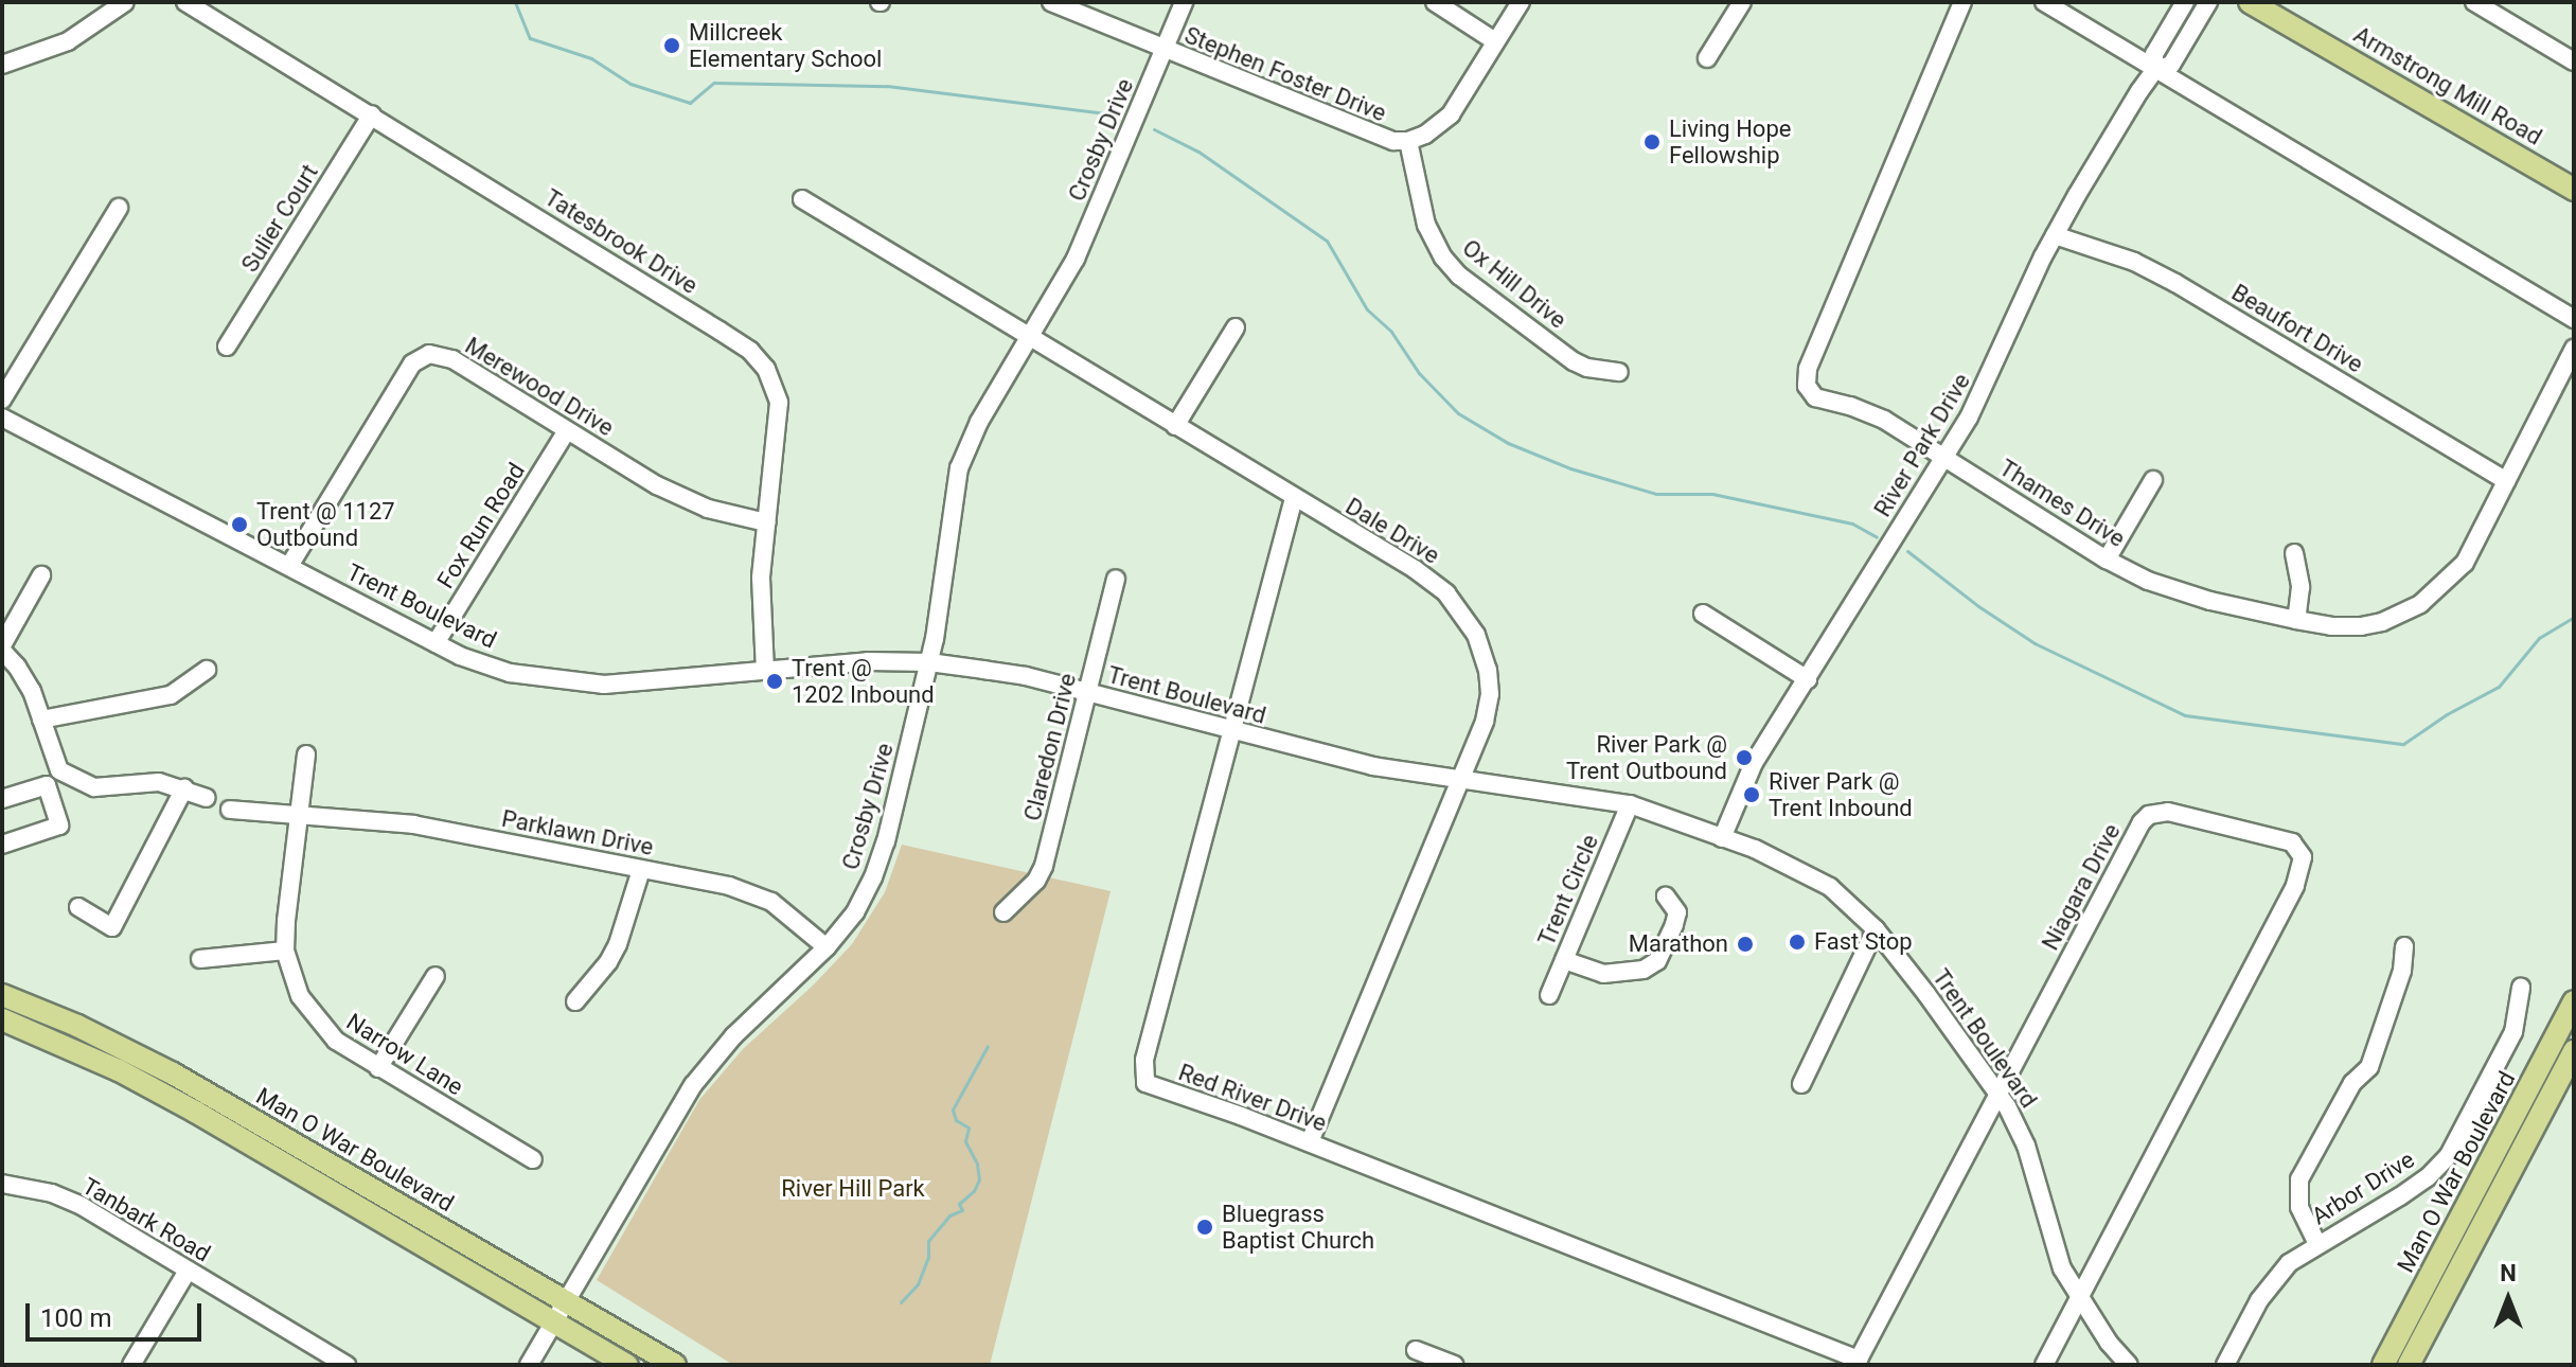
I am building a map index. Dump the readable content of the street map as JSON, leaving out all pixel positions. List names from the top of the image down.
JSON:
{
  "streets": {
    "main road": ["Armstrong Mill Road", "Man O War Boulevard"],
    "street": [
      "Stephen Foster Drive",
      "Crosby Drive",
      "Sulier Court",
      "Tatesbrook Drive",
      "Ox Hill Drive",
      "Beaufort Drive",
      "Merewood Drive",
      "River Park Drive",
      "Thames Drive",
      "Fox Run Road",
      "Dale Drive",
      "Trent Boulevard",
      "Claredon Drive",
      "Parklawn Drive",
      "Niagara Drive",
      "Trent Circle",
      "Narrow Lane",
      "Red River Drive",
      "Arbor Drive",
      "Tanbark Road"
    ]
  },
  "crossings": [
    ["Stephen Foster Drive", "Crosby Drive"],
    ["Stephen Foster Drive", "Ox Hill Drive"],
    ["Crosby Drive", "Dale Drive"],
    ["Crosby Drive", "Trent Boulevard"],
    ["Crosby Drive", "Parklawn Drive"],
    ["Crosby Drive", "Man O War Boulevard"],
    ["Sulier Court", "Tatesbrook Drive"],
    ["Tatesbrook Drive", "Merewood Drive"],
    ["Tatesbrook Drive", "Trent Boulevard"],
    ["Beaufort Drive", "River Park Drive"],
    ["Beaufort Drive", "Thames Drive"],
    ["Merewood Drive", "Fox Run Road"],
    ["Merewood Drive", "Trent Boulevard"],
    ["River Park Drive", "Thames Drive"],
    ["River Park Drive", "Trent Boulevard"],
    ["Fox Run Road", "Trent Boulevard"],
    ["Dale Drive", "Trent Boulevard"],
    ["Dale Drive", "Red River Drive"],
    ["Trent Boulevard", "Claredon Drive"],
    ["Trent Boulevard", "Niagara Drive"],
    ["Trent Boulevard", "Trent Circle"],
    ["Trent Boulevard", "Red River Drive"],
    ["Parklawn Drive", "Narrow Lane"],
    ["Niagara Drive", "Red River Drive"]
  ],
  "parks": ["River Hill Park"],
  "places": [
    "Millcreek Elementary School",
    "Living Hope Fellowship",
    "Trent @ 1127 Outbound",
    "Trent @ 1202 Inbound",
    "River Park @ Trent Outbound",
    "River Park @ Trent Inbound",
    "Fast Stop",
    "Marathon",
    "Bluegrass Baptist Church"
  ],
  "scale_bar": "100 m",
  "north": "top"
}
